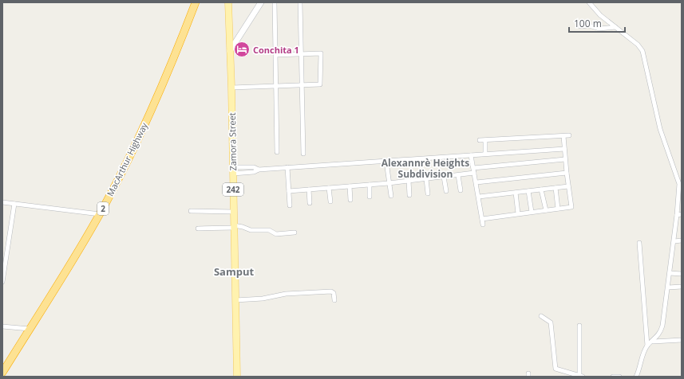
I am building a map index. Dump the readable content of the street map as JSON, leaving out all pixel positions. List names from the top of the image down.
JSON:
{
  "streets": {
    "highway": ["MacArthur Highway", "2"],
    "main road": ["Zamora Street", "242"]
  },
  "districts": ["Alexannrè Heights Subdivision", "Samput"],
  "places": {
    "hotel": ["Conchita 1"]
  },
  "scale_bar": "100 m"
}
